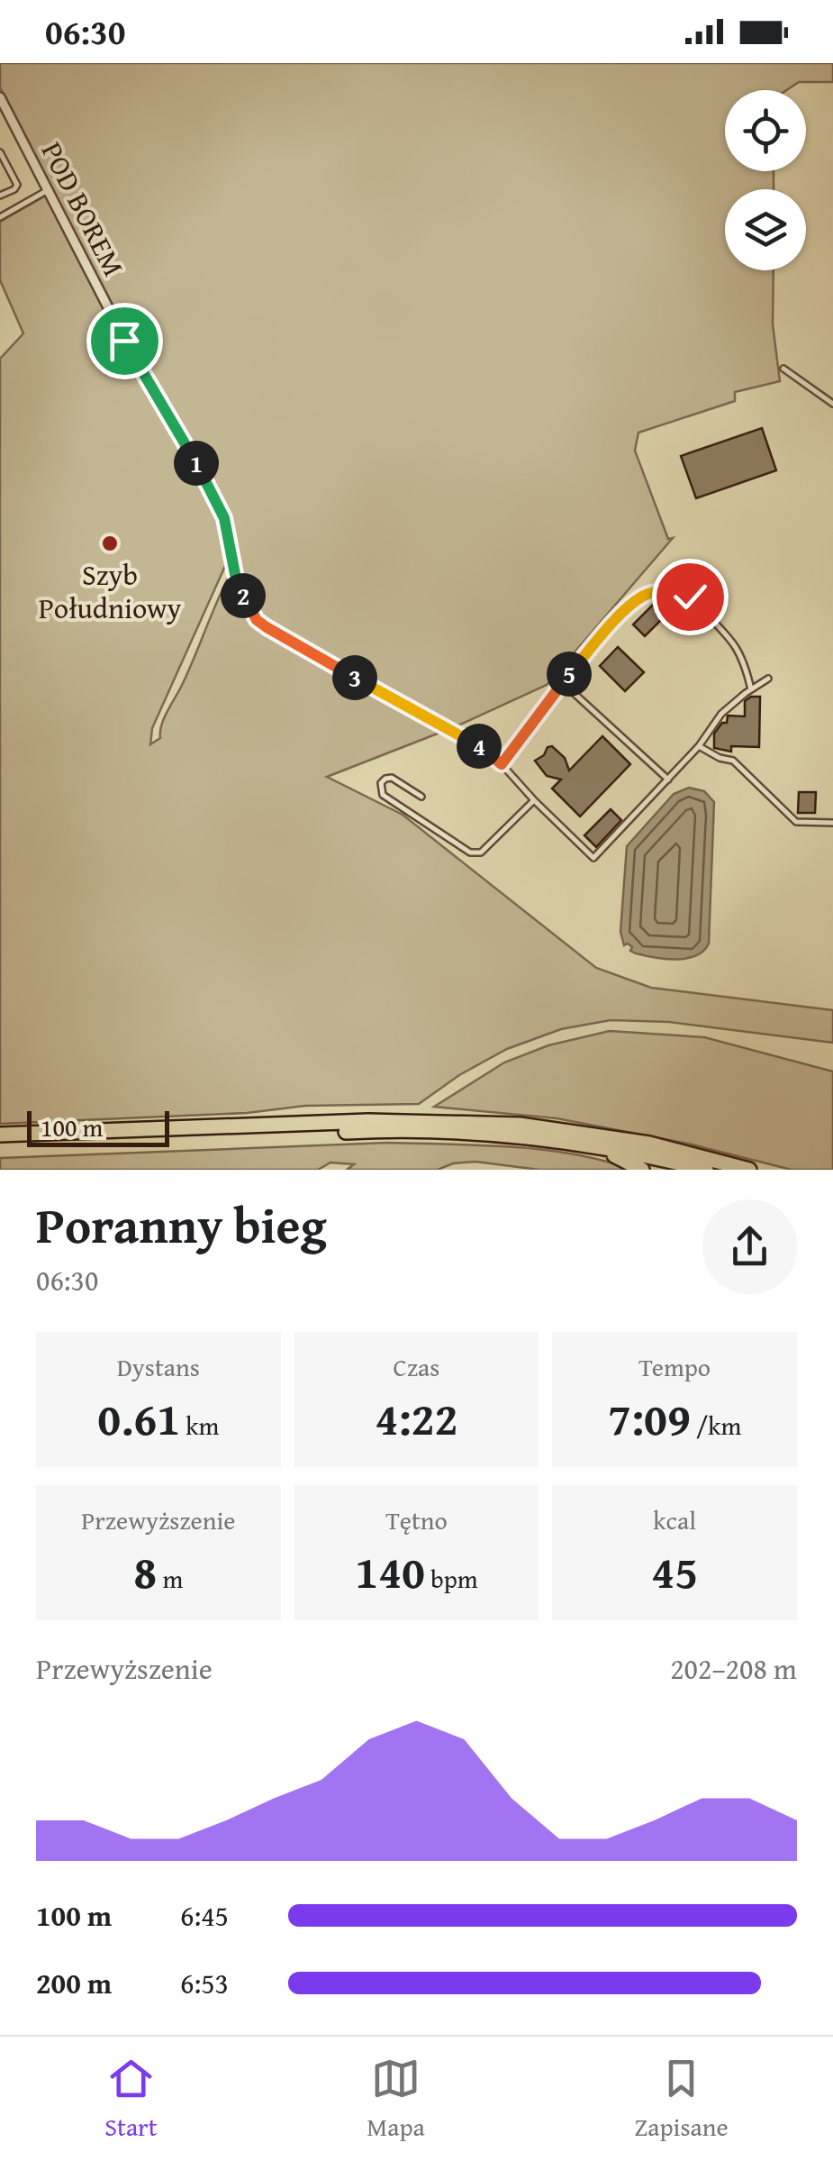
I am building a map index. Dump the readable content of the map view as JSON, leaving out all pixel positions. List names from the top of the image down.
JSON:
{
  "streets": {
    "street": ["POD BOREM"]
  },
  "places": ["Szyb Południowy"],
  "scale_bar": "100 m",
  "page": {
    "status": "06:30",
    "pins": [
      "1",
      "2",
      "5",
      "3",
      "4"
    ],
    "scale": "100 m",
    "heading": ["Poranny bieg", "06:30"],
    "stats": [
      ["Dystans", "0.61 km"],
      ["Czas", "4:22"],
      ["Tempo", "7:09 /km"],
      ["Przewyższenie", "8 m"],
      ["Tętno", "140 bpm"],
      ["kcal", "45"]
    ],
    "chart": ["Przewyższenie", "202–208 m"],
    "list": [
      {
        "name": "100 m",
        "note": "6:45"
      },
      {
        "name": "200 m",
        "note": "6:53"
      }
    ],
    "tabs": ["Start", "Mapa", "Zapisane"]
  }
}
